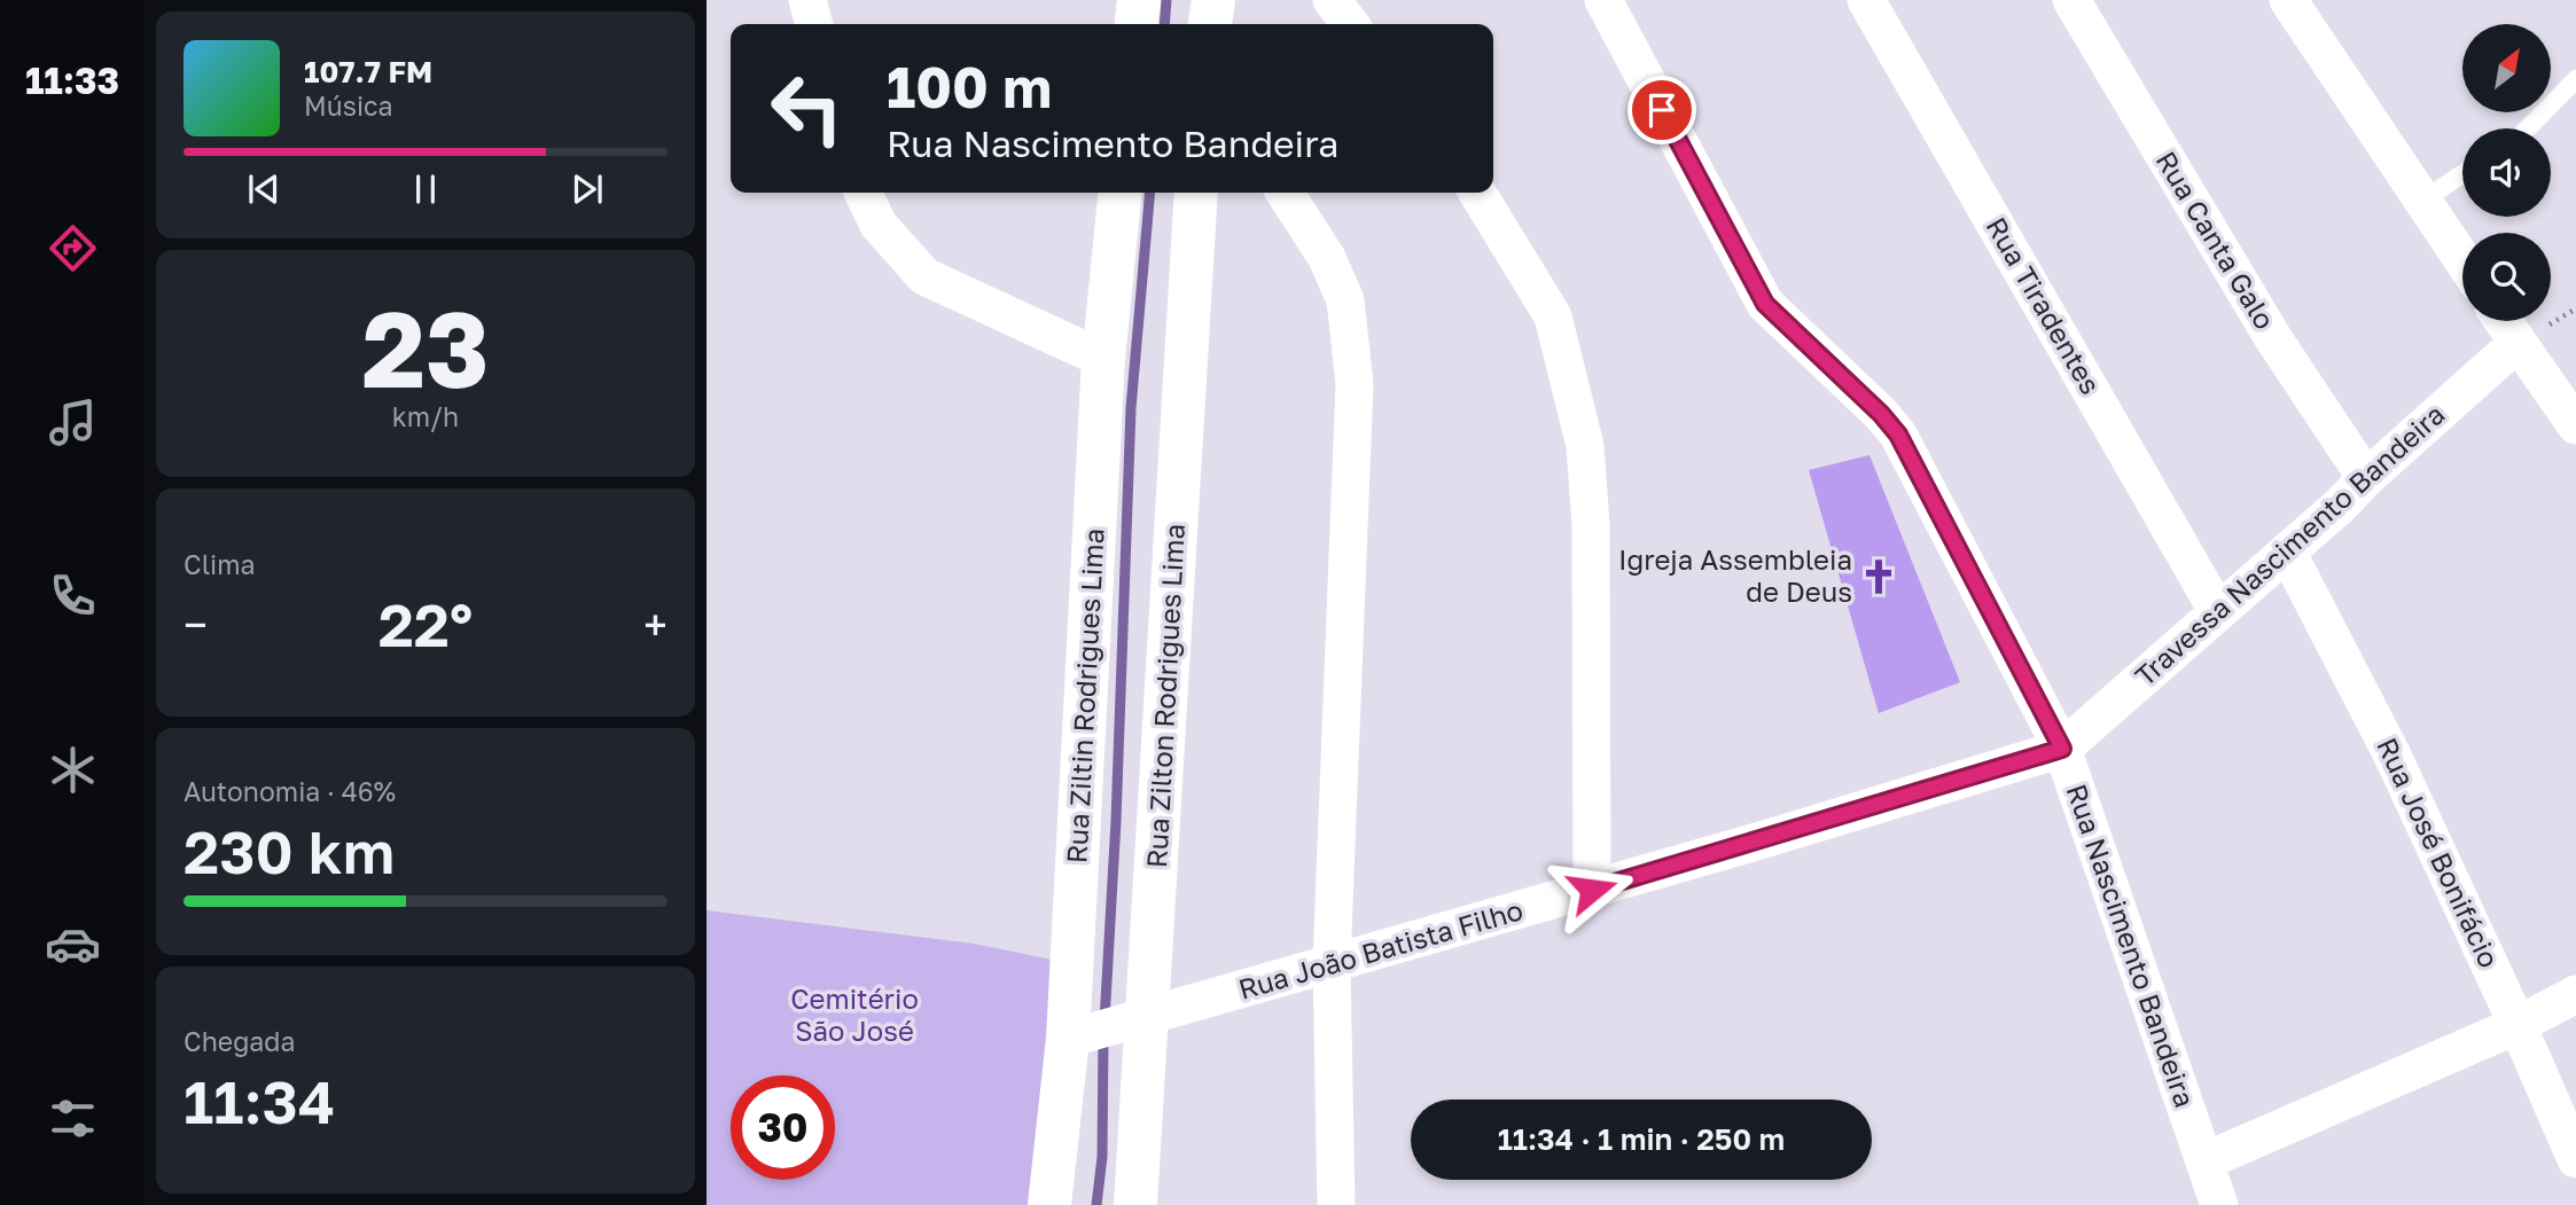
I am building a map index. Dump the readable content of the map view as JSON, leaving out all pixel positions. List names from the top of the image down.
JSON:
{
  "streets": {
    "street": [
      "Rua Canta Galo",
      "Rua Tiradentes",
      "Travessa Nascimento Bandeira",
      "Rua Ziltin Rodrigues Lima",
      "Rua Zilton Rodrigues Lima",
      "Rua José Bonifácio",
      "Rua Nascimento Bandeira",
      "Rua João Batista Filho"
    ]
  },
  "crossings": [
    ["Rua Canta Galo", "Travessa Nascimento Bandeira"],
    ["Rua Tiradentes", "Travessa Nascimento Bandeira"],
    ["Travessa Nascimento Bandeira", "Rua José Bonifácio"],
    ["Travessa Nascimento Bandeira", "Rua Nascimento Bandeira"],
    ["Travessa Nascimento Bandeira", "Rua João Batista Filho"],
    ["Rua Ziltin Rodrigues Lima", "Rua João Batista Filho"],
    ["Rua Zilton Rodrigues Lima", "Rua João Batista Filho"],
    ["Rua Nascimento Bandeira", "Rua João Batista Filho"]
  ],
  "parks": ["Cemitério São José"],
  "places": {
    "church": ["Igreja Assembleia de Deus"]
  },
  "north": "top right",
  "page": {
    "tabs": "11:33",
    "turn": ["100 m", "Rua Nascimento Bandeira"],
    "song": ["107.7 FM", "Música"],
    "tile": [
      ["23", "km/h"],
      "Clima",
      ["Autonomia · 46%", "230 km"],
      ["Chegada", "11:34"]
    ],
    "heat": ["−", "22°", "+"],
    "limit": "30",
    "trip": "11:34 · 1 min · 250 m"
  }
}
